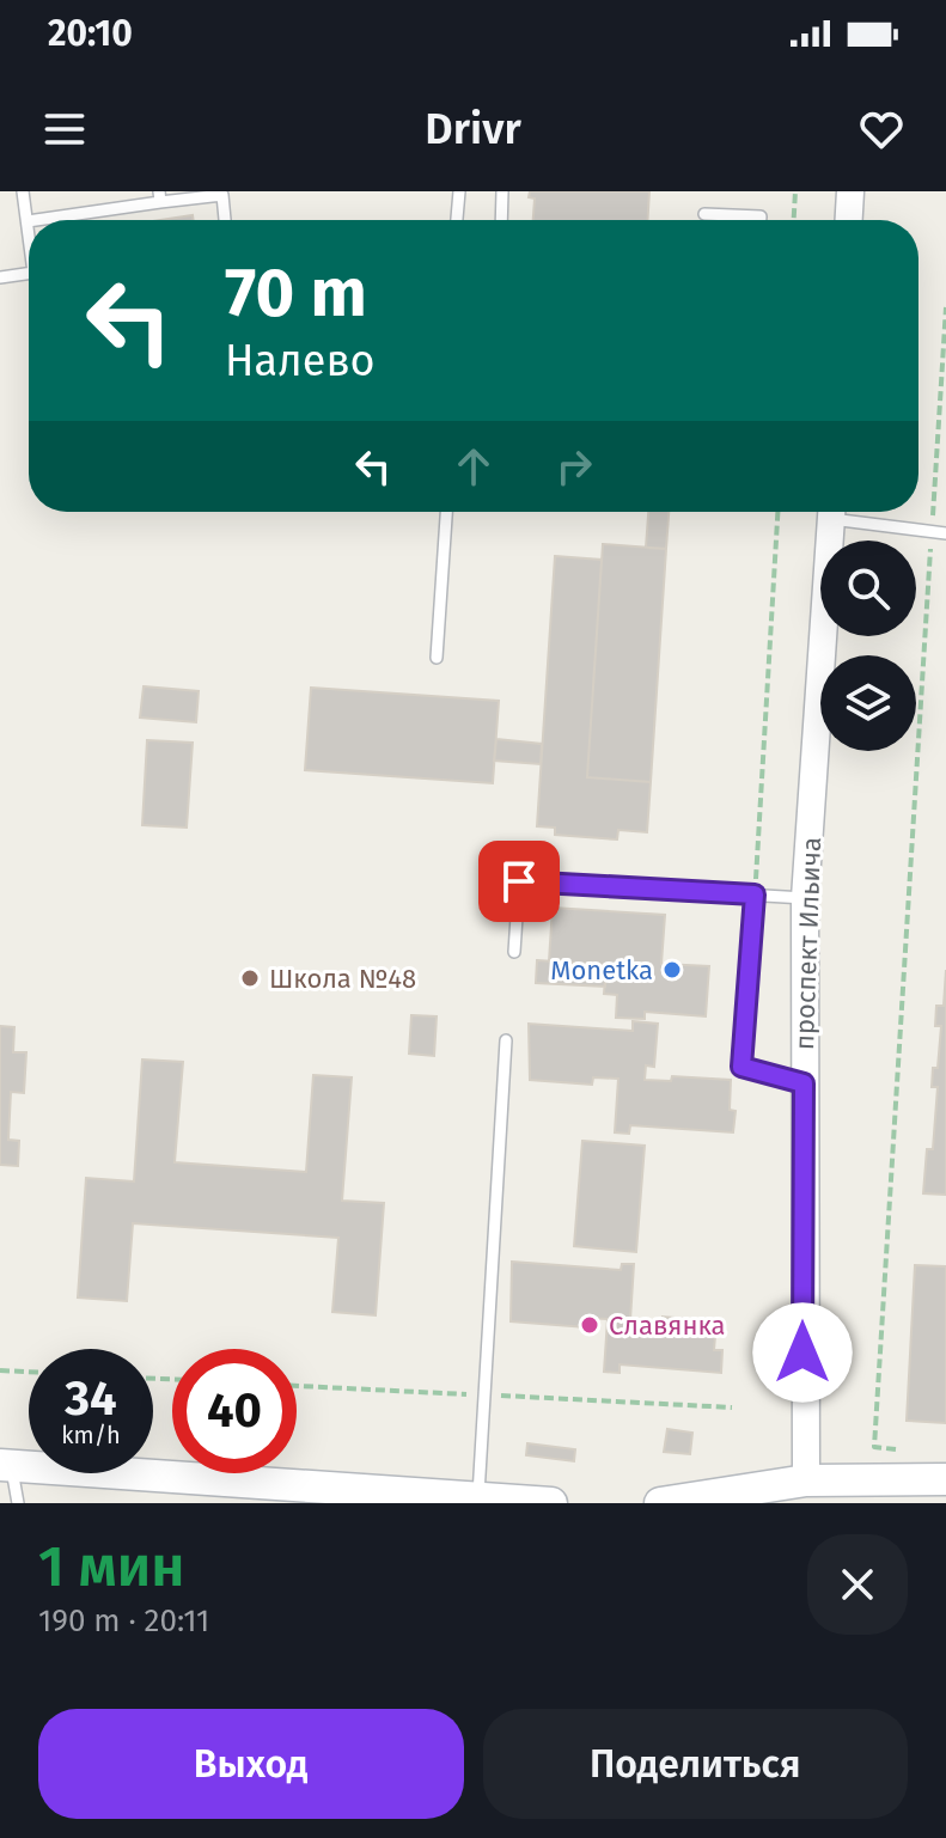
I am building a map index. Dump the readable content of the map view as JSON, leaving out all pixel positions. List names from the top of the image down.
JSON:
{
  "streets": {
    "street": ["проспект Ильича"]
  },
  "places": ["Monetka", "Школа №48", "Славянка"],
  "page": {
    "status": "20:10",
    "header": "Drivr",
    "turn": ["70 m", "Налево"],
    "speed": "34 km/h",
    "limit": "40",
    "heading": ["1 мин", "190 m · 20:11"],
    "buttons": ["Выход", "Поделиться"]
  }
}
